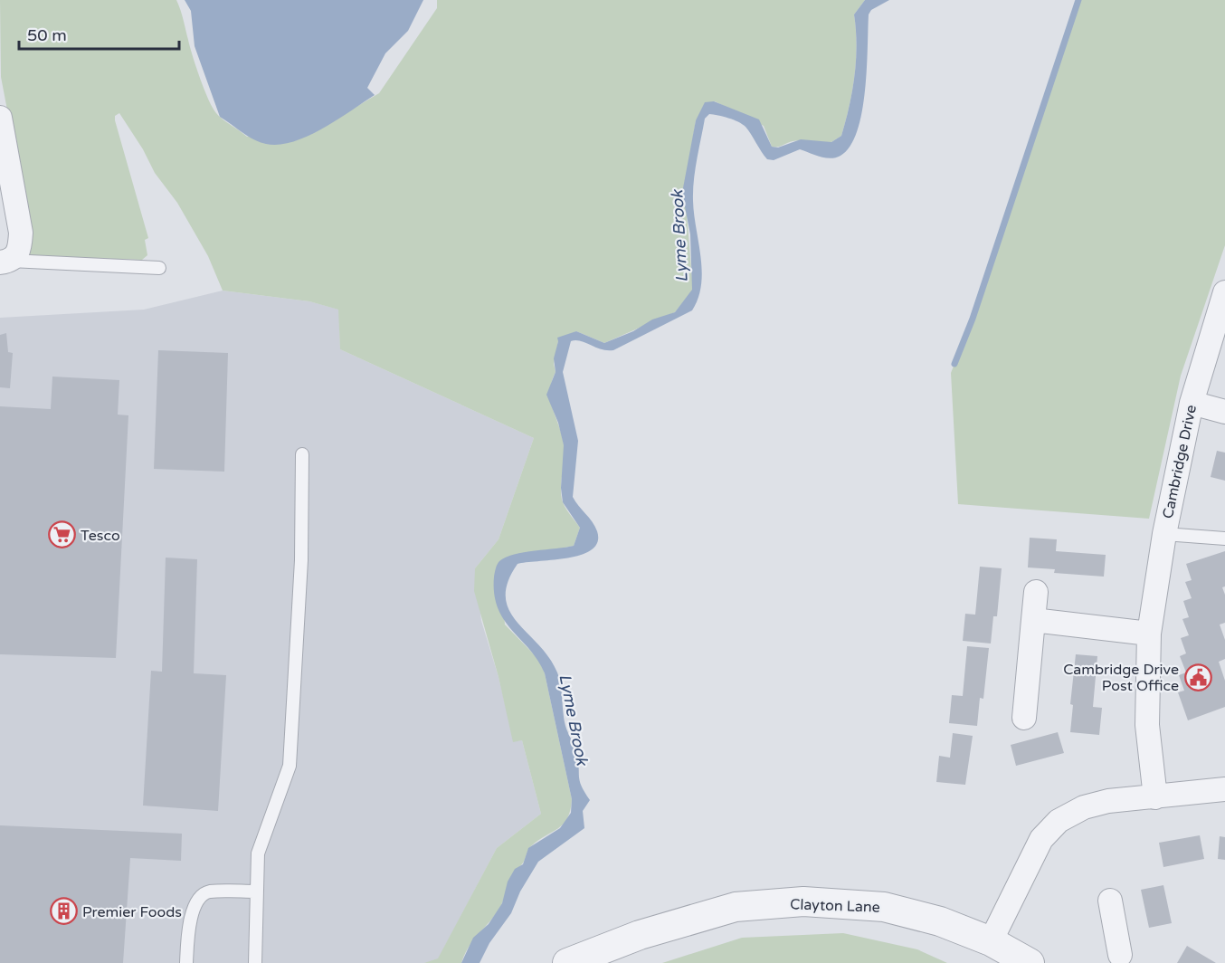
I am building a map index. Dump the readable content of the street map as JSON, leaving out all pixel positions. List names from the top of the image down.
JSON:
{
  "streets": {
    "street": ["Cambridge Drive", "Clayton Lane"]
  },
  "water": ["Lyme Brook"],
  "places": {
    "supermarket": ["Tesco"],
    "public building": ["Cambridge Drive Post Office"],
    "building": ["Premier Foods"]
  },
  "scale_bar": "50 m"
}
